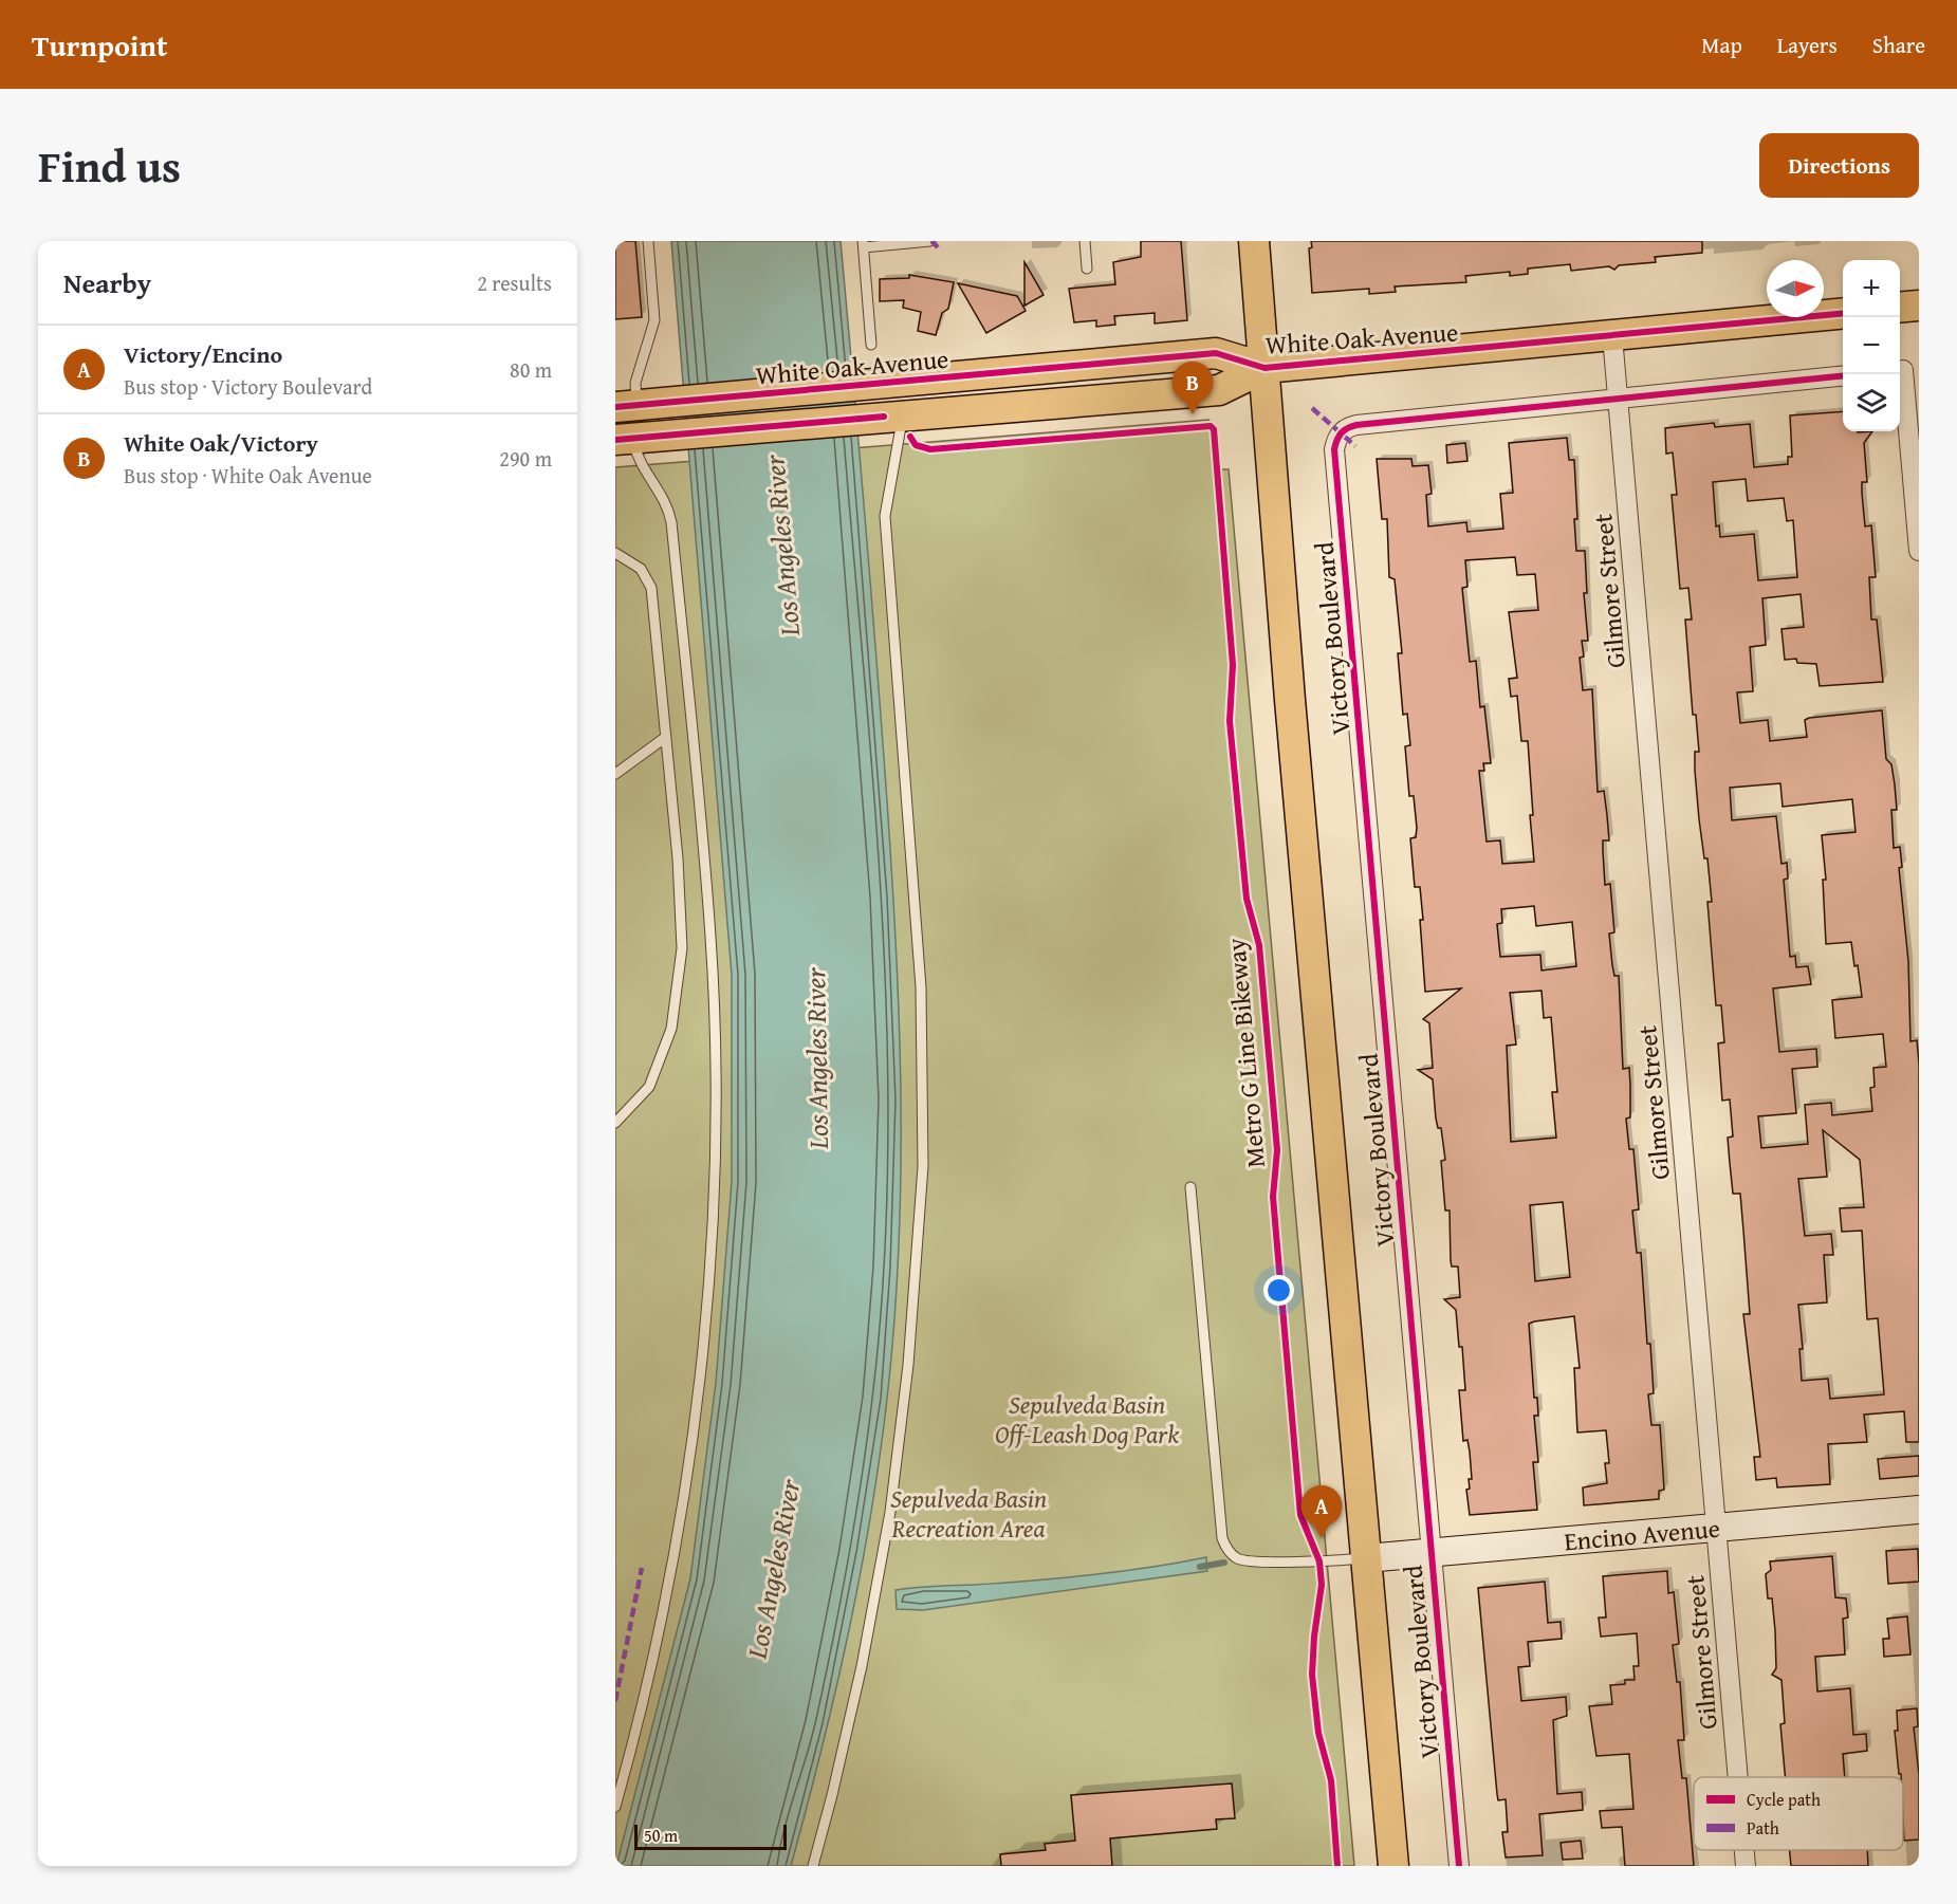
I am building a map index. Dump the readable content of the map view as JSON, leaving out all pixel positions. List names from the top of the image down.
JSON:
{
  "streets": {
    "main road": ["White Oak Avenue", "Victory Boulevard"],
    "street": ["Gilmore Street", "Encino Avenue"],
    "cycle path": ["Metro G Line Bikeway"]
  },
  "crossings": [
    ["White Oak Avenue", "Gilmore Street"],
    ["White Oak Avenue", "Victory Boulevard"],
    ["Gilmore Street", "Victory Boulevard"],
    ["Gilmore Street", "Encino Avenue"],
    ["Victory Boulevard", "Encino Avenue"]
  ],
  "water": ["Los Angeles River"],
  "parks": ["Sepulveda Basin Off-Leash Dog Park", "Sepulveda Basin Recreation Area"],
  "legend": ["Cycle path", "Path"],
  "scale_bar": "50 m",
  "north": "right",
  "page": {
    "header": "Turnpoint",
    "nav": ["Map", "Layers", "Share"],
    "title": "Find us",
    "buttons": "Directions",
    "heading": ["Nearby", "2 results"],
    "map_buttons": ["+", "−"],
    "list": [
      {
        "mark": "A",
        "name": "Victory/Encino",
        "note": "Bus stop · Victory Boulevard",
        "value": "80 m"
      },
      {
        "mark": "B",
        "name": "White Oak/Victory",
        "note": "Bus stop · White Oak Avenue",
        "value": "290 m"
      }
    ],
    "pins": ["B", "A"],
    "scale": "50 m"
  }
}
